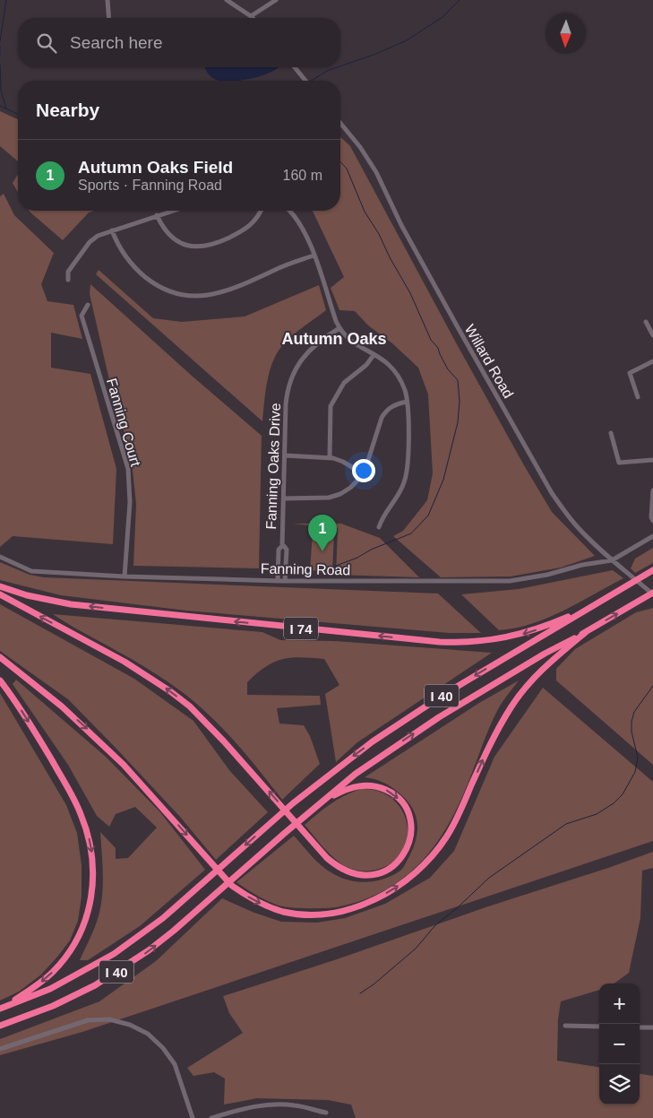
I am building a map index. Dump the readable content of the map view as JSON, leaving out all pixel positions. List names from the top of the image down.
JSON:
{
  "streets": {
    "highway": ["I 74", "I 40"],
    "street": [
      "Willard Road",
      "Fanning Court",
      "Fanning Oaks Drive",
      "Fanning Road"
    ]
  },
  "crossings": [
    ["Willard Road", "Fanning Road"],
    ["Willard Road", "I 40"],
    ["Fanning Court", "Fanning Road"],
    ["Fanning Oaks Drive", "Fanning Road"],
    ["I 74", "I 40"]
  ],
  "districts": ["Autumn Oaks"],
  "north": "bottom",
  "page": {
    "search": "Search here",
    "heading": "Nearby",
    "list": [
      {
        "mark": "1",
        "name": "Autumn Oaks Field",
        "note": "Sports · Fanning Road",
        "value": "160 m"
      }
    ],
    "pins": "1",
    "map_buttons": ["+", "−"]
  }
}
